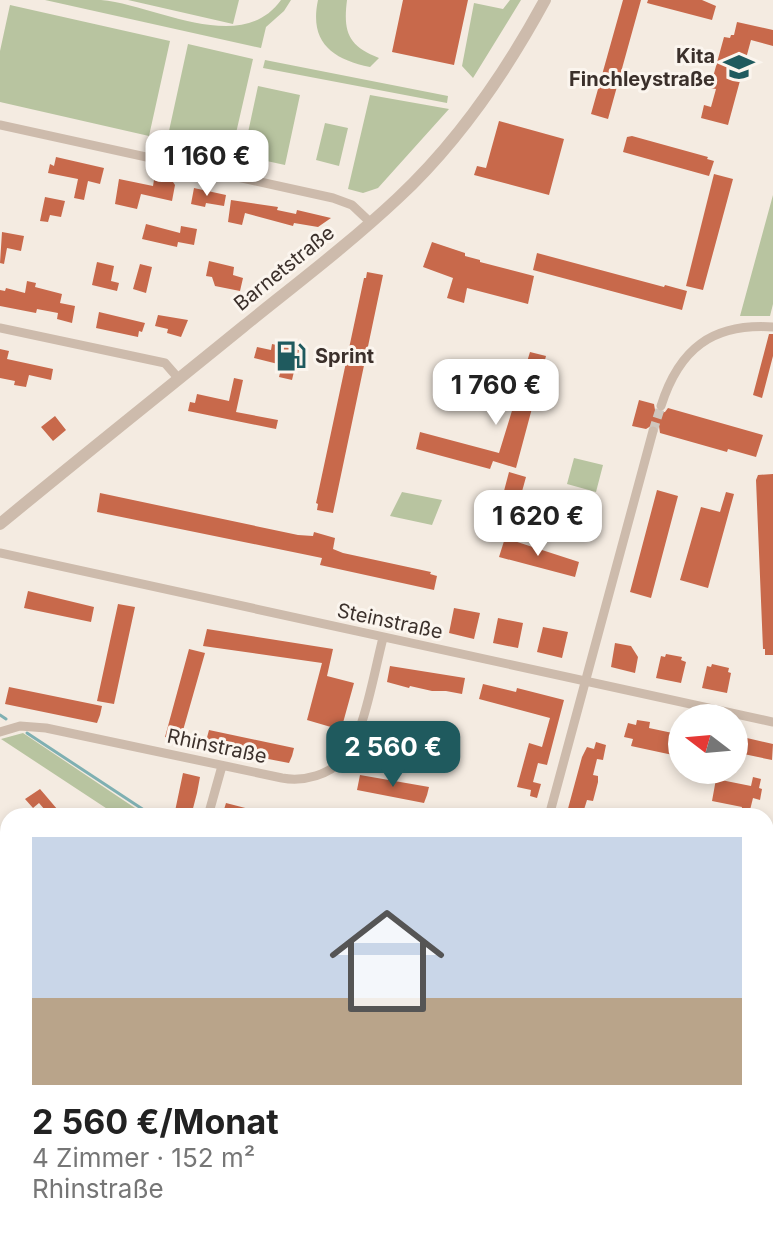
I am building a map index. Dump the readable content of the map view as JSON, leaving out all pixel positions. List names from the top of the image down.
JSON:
{
  "streets": {
    "street": ["Barnetstraße", "Steinstraße", "Rhinstraße"]
  },
  "crossings": [
    ["Steinstraße", "Rhinstraße"]
  ],
  "places": {
    "school or university": ["Kita Finchleystraße"],
    "fuel station": ["Sprint"]
  },
  "north": "left",
  "page": {
    "price": [
      "1 160 €",
      "1 760 €",
      "1 620 €",
      "2 560 €"
    ],
    "list": [
      {
        "name": "2 560 €/Monat",
        "note": "4 Zimmer · 152 m² · Rhinstraße"
      }
    ]
  }
}
